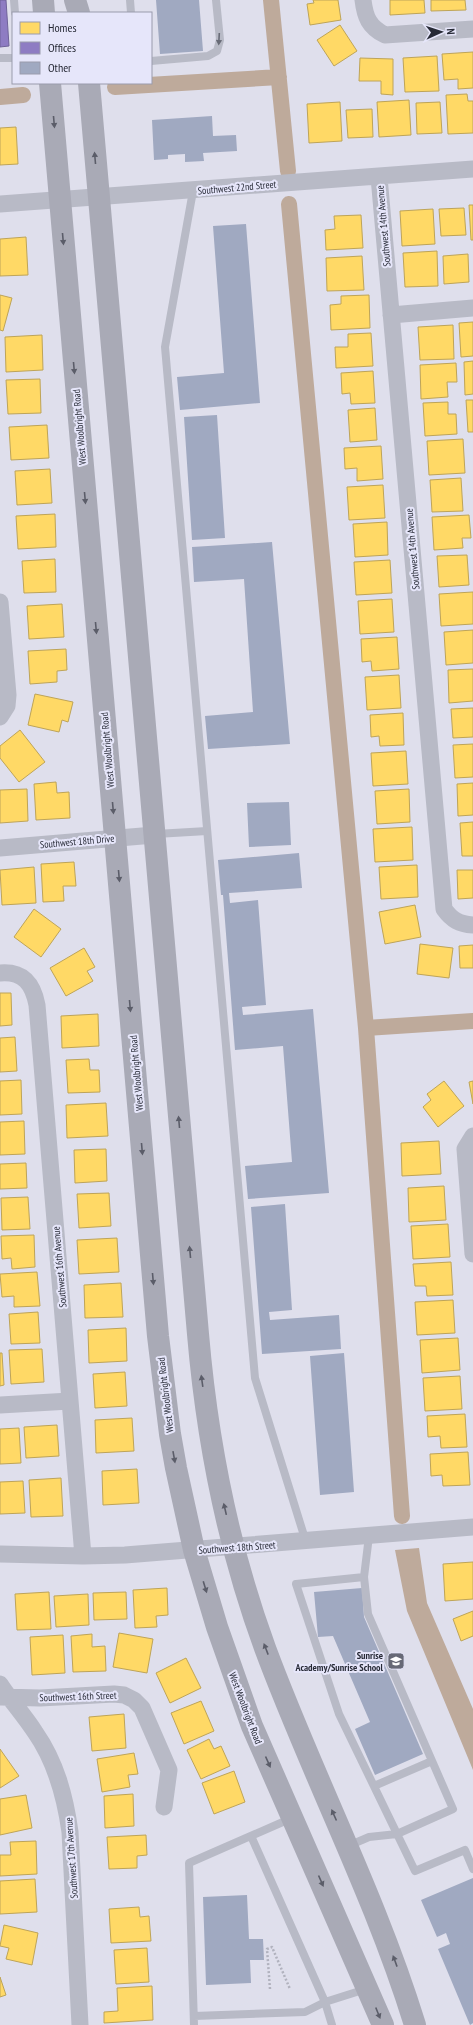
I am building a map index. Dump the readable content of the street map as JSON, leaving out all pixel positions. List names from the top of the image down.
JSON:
{
  "streets": {
    "main road": ["West Woolbright Road"],
    "street": [
      "Southwest 22nd Street",
      "Southwest 14th Avenue",
      "Southwest 18th Drive",
      "Southwest 16th Avenue",
      "Southwest 18th Street",
      "Southwest 16th Street",
      "Southwest 17th Avenue"
    ]
  },
  "crossings": [
    ["Southwest 22nd Street", "Southwest 14th Avenue"],
    ["Southwest 22nd Street", "West Woolbright Road"],
    ["West Woolbright Road", "Southwest 18th Drive"],
    ["West Woolbright Road", "Southwest 18th Street"],
    ["Southwest 16th Avenue", "Southwest 18th Street"],
    ["Southwest 16th Street", "Southwest 17th Avenue"]
  ],
  "places": {
    "school or university": ["Sunrise Academy/Sunrise School"]
  },
  "legend": ["Homes", "Offices", "Other"],
  "north": "right"
}
